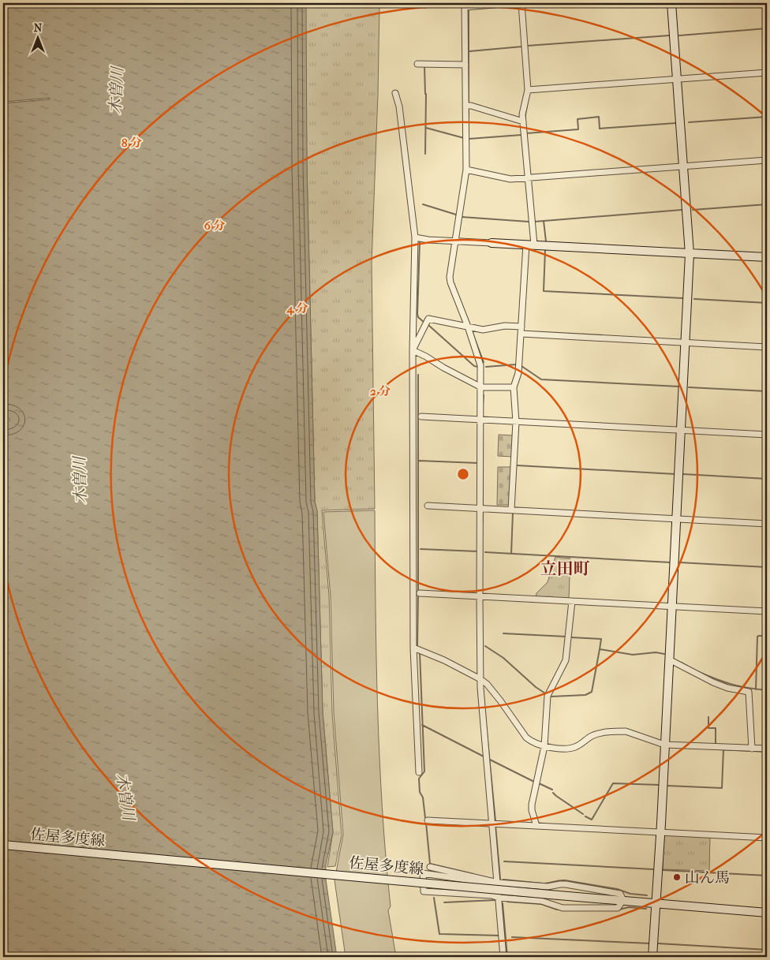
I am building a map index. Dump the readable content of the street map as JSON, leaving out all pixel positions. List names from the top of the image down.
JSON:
{
  "streets": {
    "street": ["佐屋多度線"]
  },
  "districts": ["立田町"],
  "water": ["木曽川"],
  "places": ["山ん馬"],
  "north": "top",
  "rings": [
    "8 分",
    "6 分",
    "4 分",
    "2 分"
  ]
}
